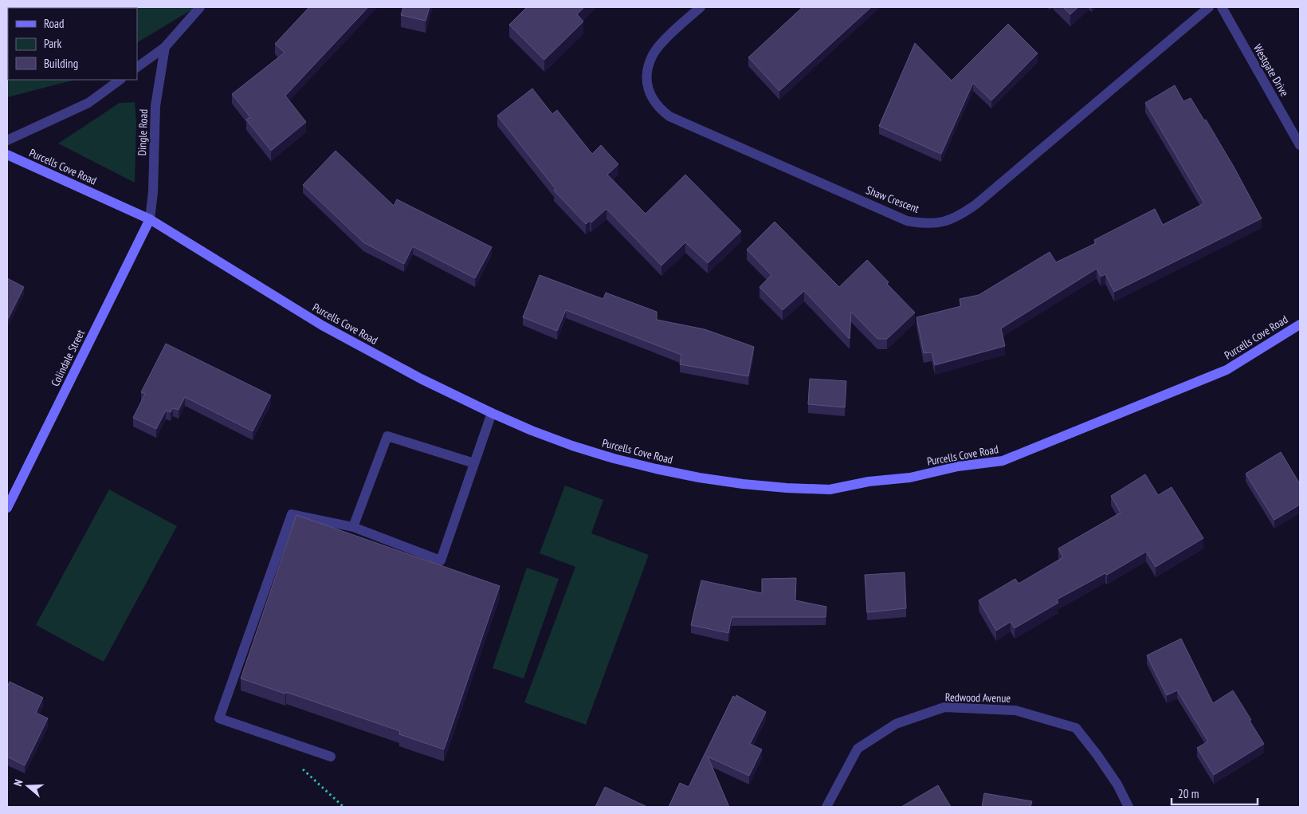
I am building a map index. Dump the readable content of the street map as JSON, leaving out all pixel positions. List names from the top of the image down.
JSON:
{
  "streets": {
    "main road": ["Purcells Cove Road", "Colindale Street"],
    "street": [
      "Westgate Drive",
      "Dingle Road",
      "Shaw Crescent",
      "Redwood Avenue"
    ]
  },
  "crossings": [
    ["Dingle Road", "Purcells Cove Road"],
    ["Dingle Road", "Colindale Street"],
    ["Purcells Cove Road", "Colindale Street"]
  ],
  "legend": ["Road", "Park", "Building"],
  "scale_bar": "20 m",
  "north": "left"
}
